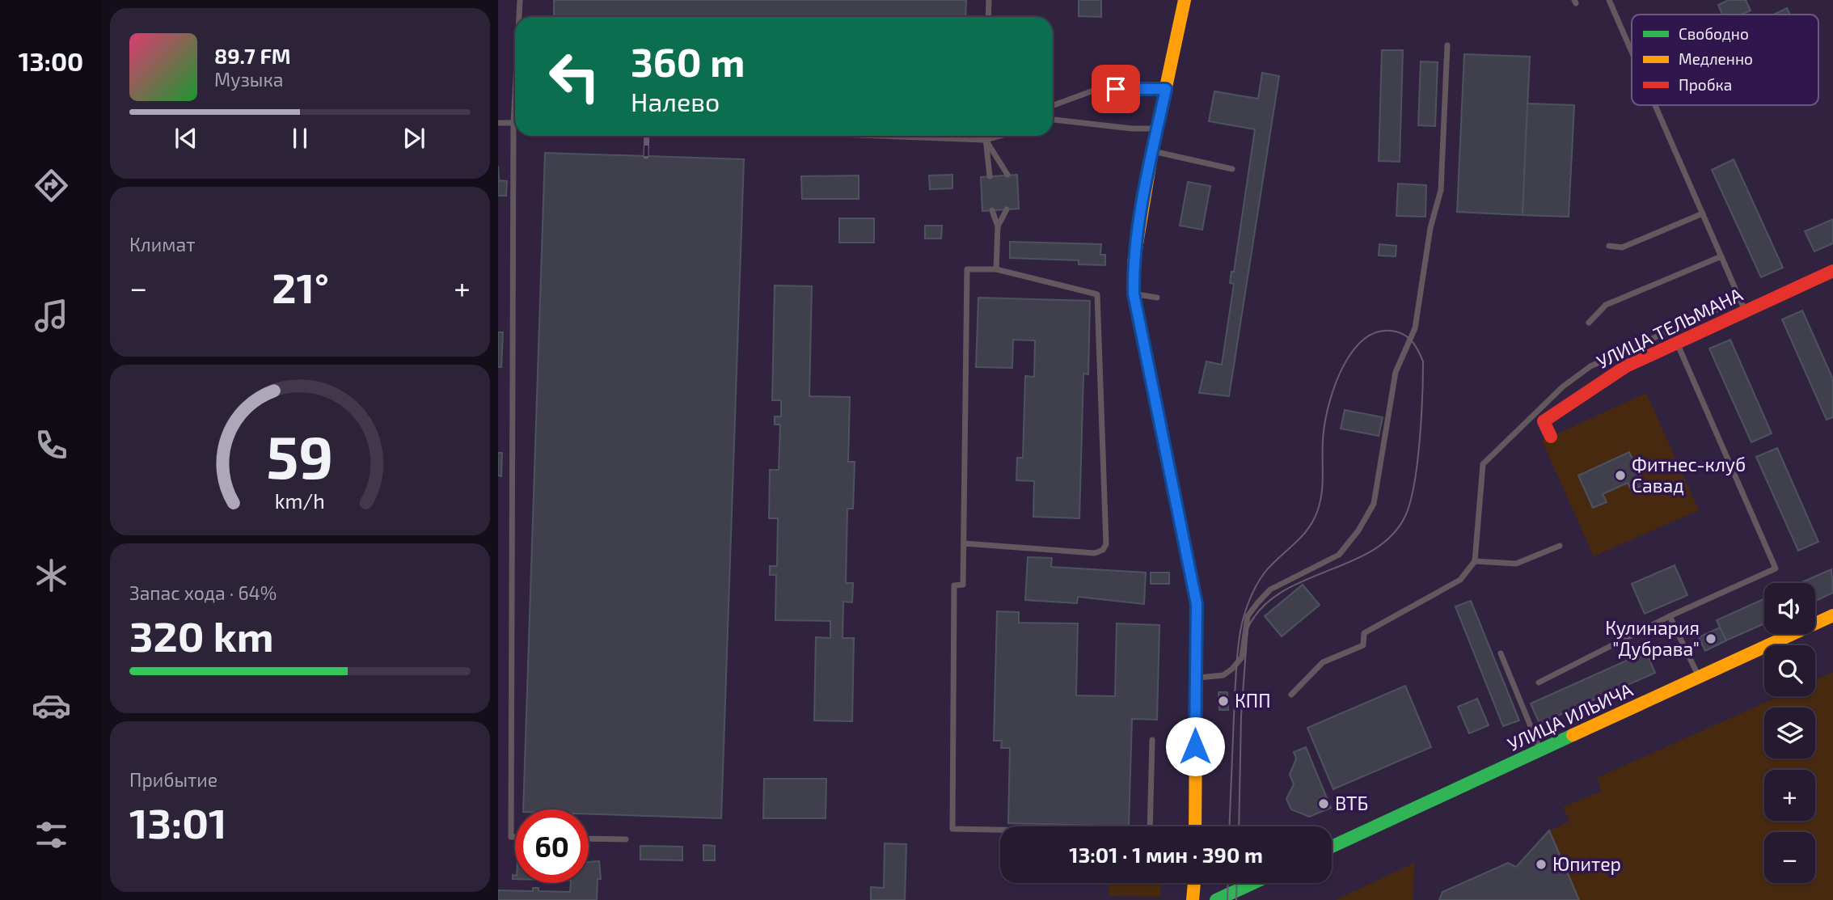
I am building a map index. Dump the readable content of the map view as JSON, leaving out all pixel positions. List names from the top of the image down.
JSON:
{
  "streets": {
    "street": ["УЛИЦА ТЕЛЬМАНА", "УЛИЦА ИЛЬИЧА"]
  },
  "places": [
    "Фитнес-клуб Савад",
    "Кулинария \"Дубрава\"",
    "КПП",
    "ВТБ",
    "Юпитер"
  ],
  "legend": ["Свободно", "Медленно", "Пробка"],
  "page": {
    "tabs": "13:00",
    "turn": ["360 m", "Налево"],
    "song": ["89.7 FM", "Музыка"],
    "tile": [
      "Климат",
      ["Запас хода · 64%", "320 km"],
      ["Прибытие", "13:01"]
    ],
    "heat": ["−", "21°", "+"],
    "map_buttons": ["+", "−"],
    "limit": "60",
    "trip": "13:01 · 1 мин · 390 m",
    "gauge": ["59", "km/h"]
  }
}
